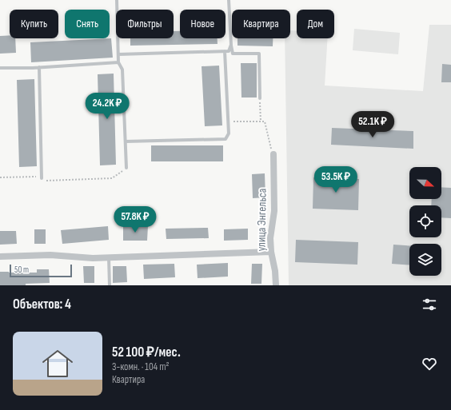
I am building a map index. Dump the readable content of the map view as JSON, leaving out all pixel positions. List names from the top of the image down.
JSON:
{
  "streets": {
    "street": ["улица Энгельса"]
  },
  "scale_bar": "50 m",
  "north": "right",
  "page": {
    "chip": [
      "Купить",
      "Снять",
      "Фильтры",
      "Новое",
      "Квартира",
      "Дом"
    ],
    "price": [
      "24.2K ₽",
      "52.1K ₽",
      "53.5K ₽",
      "57.8K ₽"
    ],
    "scale": "50 m",
    "heading": "Объектов: 4",
    "list": [
      {
        "name": "52 100 ₽/мес.",
        "note": "3-комн. · 104 m² · Квартира"
      }
    ]
  }
}
